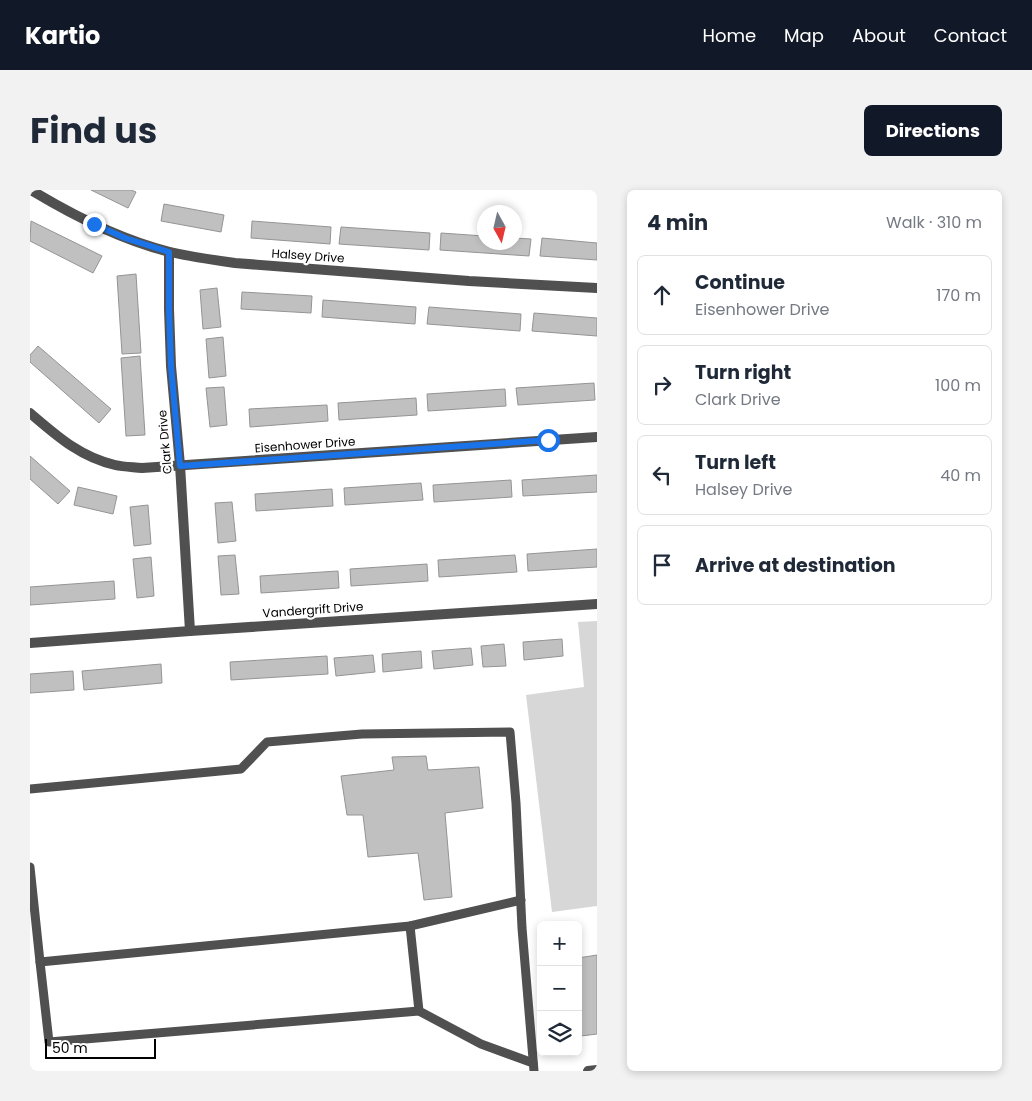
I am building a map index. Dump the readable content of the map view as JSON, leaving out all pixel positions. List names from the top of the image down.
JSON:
{
  "streets": {
    "street": [
      "Halsey Drive",
      "Clark Drive",
      "Eisenhower Drive",
      "Vandergrift Drive"
    ]
  },
  "crossings": [
    ["Halsey Drive", "Clark Drive"],
    ["Clark Drive", "Eisenhower Drive"],
    ["Clark Drive", "Vandergrift Drive"]
  ],
  "scale_bar": "50 m",
  "north": "bottom",
  "page": {
    "header": "Kartio",
    "nav": [
      "Home",
      "Map",
      "About",
      "Contact"
    ],
    "title": "Find us",
    "buttons": "Directions",
    "heading": ["4 min", "Walk · 310 m"],
    "list": [
      ["Continue", "Eisenhower Drive", "170 m"],
      ["Turn right", "Clark Drive", "100 m"],
      ["Turn left", "Halsey Drive", "40 m"],
      "Arrive at destination"
    ],
    "map_buttons": ["+", "−"],
    "scale": "50 m"
  }
}
